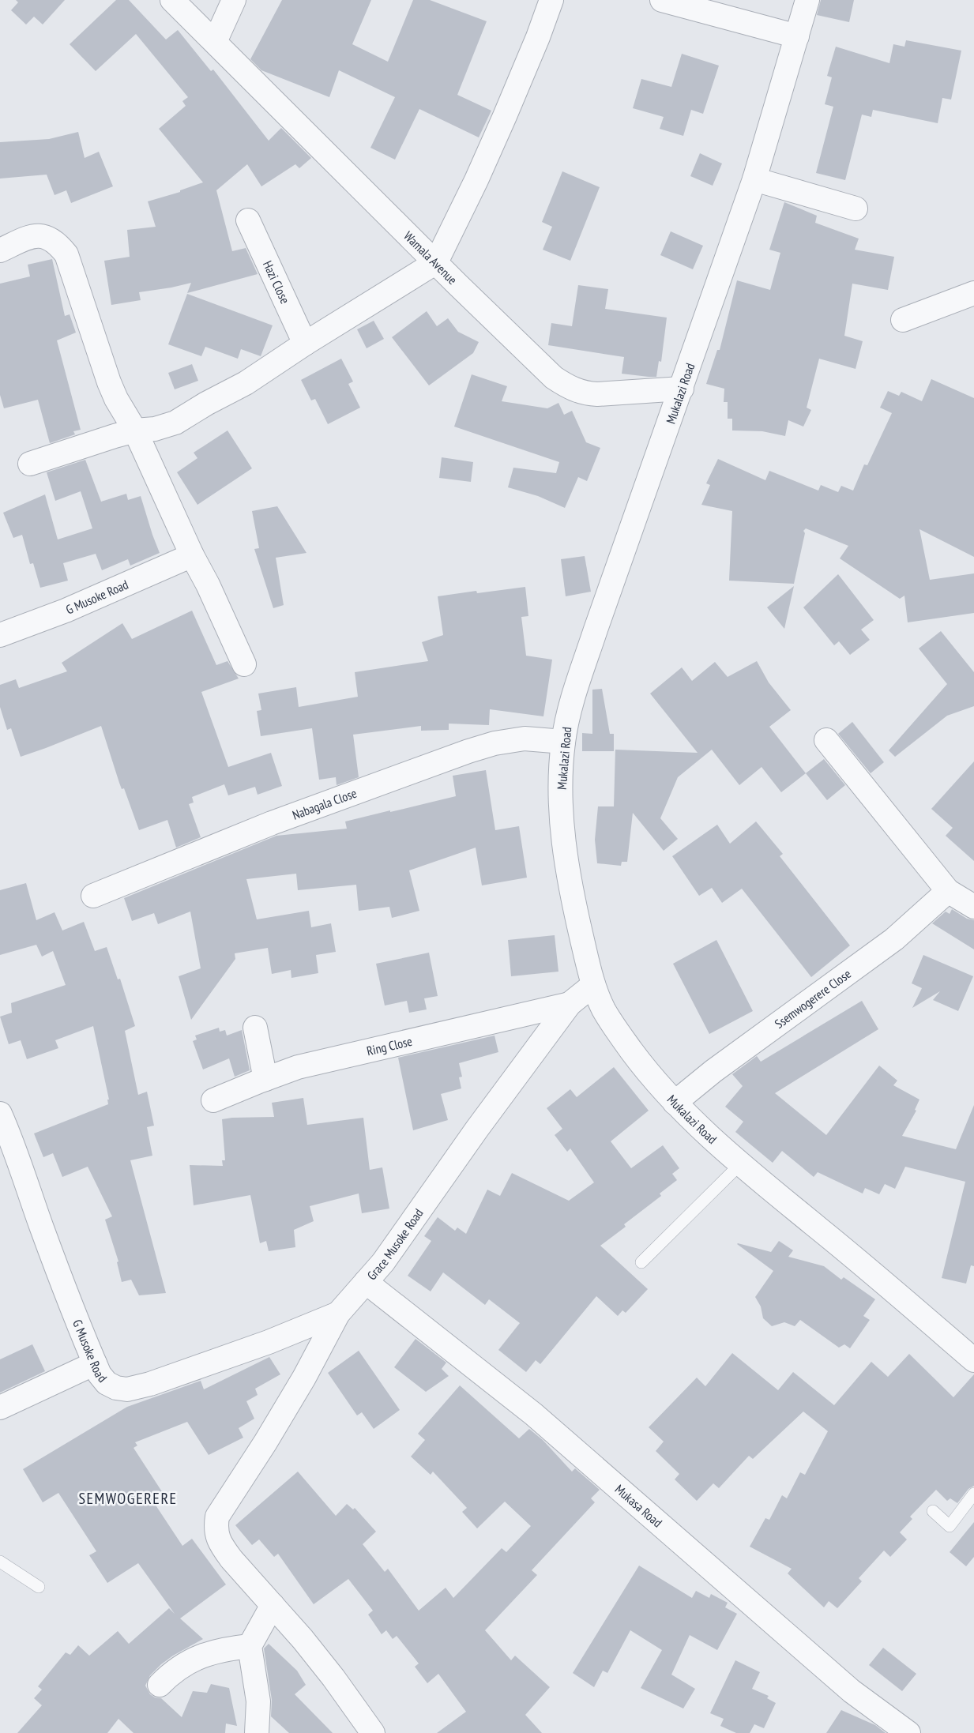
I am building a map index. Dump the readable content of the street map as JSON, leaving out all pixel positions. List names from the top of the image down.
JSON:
{
  "streets": {
    "street": [
      "Wamala Avenue",
      "Hazi Close",
      "Mukalazi Road",
      "G Musoke Road",
      "Nabagala Close",
      "Ssemwogerere Close",
      "Ring Close",
      "Grace Musoke Road",
      "Mukasa Road"
    ]
  },
  "crossings": [
    ["Wamala Avenue", "Mukalazi Road"],
    ["Mukalazi Road", "Nabagala Close"],
    ["Mukalazi Road", "Ssemwogerere Close"],
    ["Mukalazi Road", "Grace Musoke Road"],
    ["G Musoke Road", "Grace Musoke Road"],
    ["Ring Close", "Grace Musoke Road"],
    ["Grace Musoke Road", "Mukasa Road"]
  ],
  "districts": ["SEMWOGERERE"]
}
